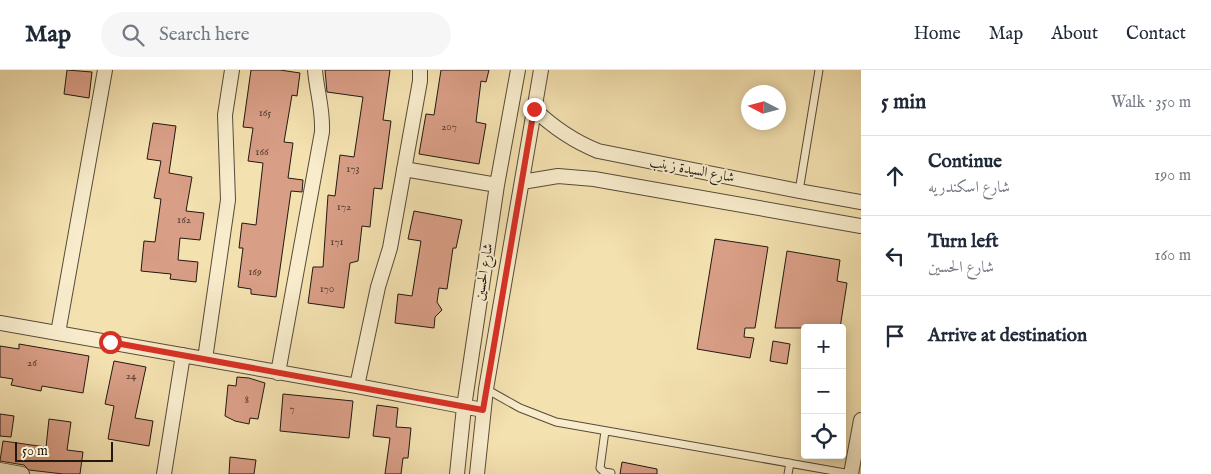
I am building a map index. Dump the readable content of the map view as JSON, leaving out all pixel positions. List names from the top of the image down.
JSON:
{
  "streets": {
    "street": ["شارع السيدة زينب", "شارع الحسين"]
  },
  "crossings": [
    ["شارع السيدة زينب", "شارع الحسين"]
  ],
  "house_numbers": [
    "165",
    "207",
    "166",
    "173",
    "172",
    "162",
    "171",
    "169",
    "170",
    "26",
    "24",
    "8",
    "7"
  ],
  "scale_bar": "50 m",
  "north": "left",
  "page": {
    "header": "Map",
    "search": "Search here",
    "nav": [
      "Home",
      "Map",
      "About",
      "Contact"
    ],
    "heading": ["5 min", "Walk · 350 m"],
    "list": [
      ["Continue", "شارع اسكندريه", "190 m"],
      ["Turn left", "شارع الحسين", "160 m"],
      "Arrive at destination"
    ],
    "map_buttons": ["+", "−"],
    "scale": "50 m"
  }
}
